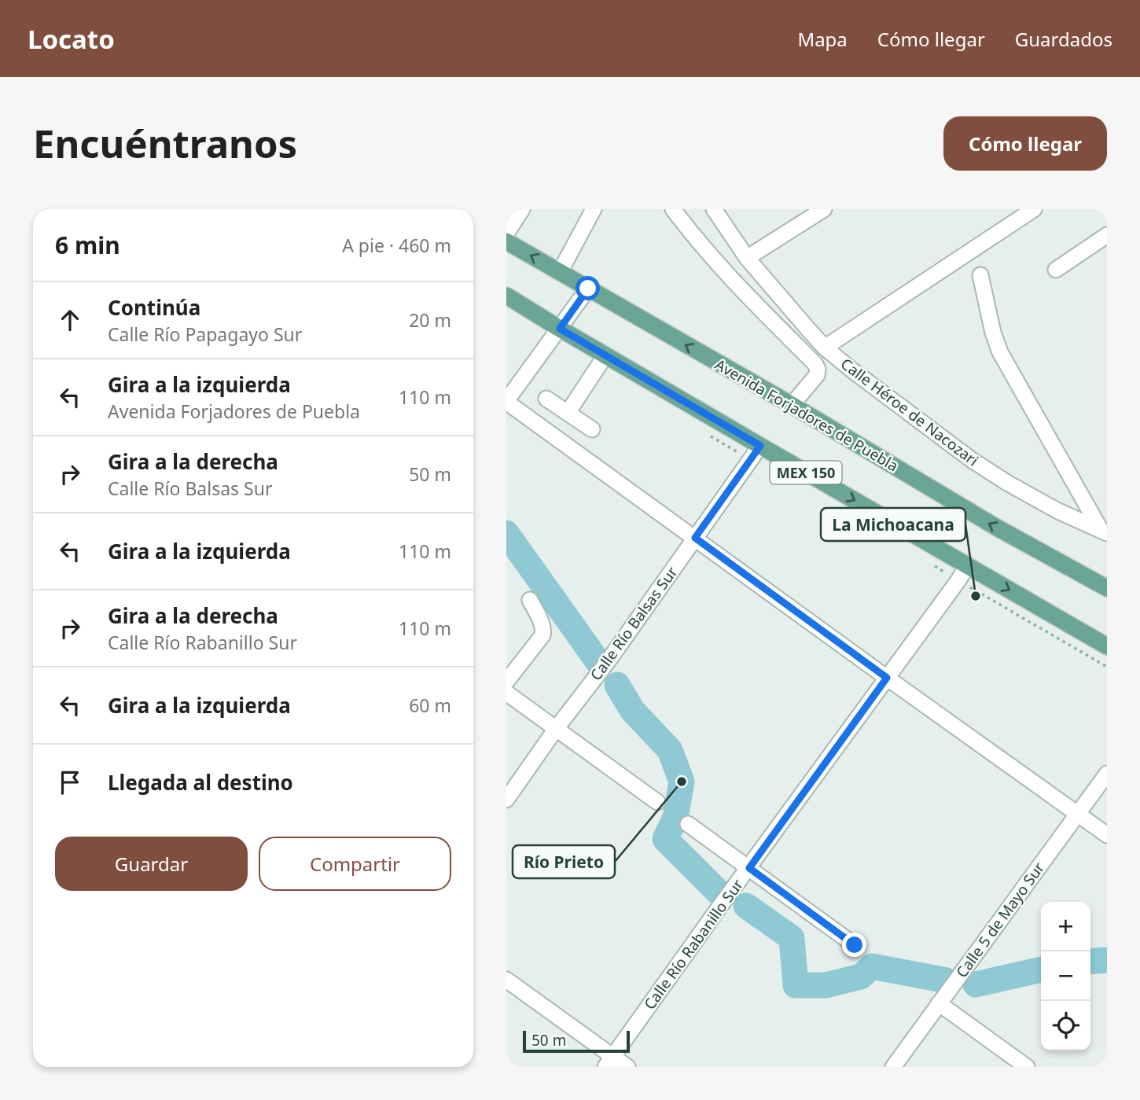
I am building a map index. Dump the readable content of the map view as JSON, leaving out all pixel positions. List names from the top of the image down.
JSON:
{
  "streets": {
    "main road": ["Avenida Forjadores de Puebla", "MEX 150"],
    "street": [
      "Calle Héroe de Nacozari",
      "Calle Río Balsas Sur",
      "Calle 5 de Mayo Sur",
      "Calle Río Rabanillo Sur"
    ]
  },
  "crossings": [
    ["MEX 150", "Calle Río Balsas Sur"],
    ["MEX 150", "Calle Río Rabanillo Sur"]
  ],
  "places": ["La Michoacana", "Río Prieto"],
  "scale_bar": "50 m",
  "page": {
    "header": "Locato",
    "nav": ["Mapa", "Cómo llegar", "Guardados"],
    "buttons": [
      "Cómo llegar",
      ["Guardar", "Compartir"]
    ],
    "title": "Encuéntranos",
    "heading": ["6 min", "A pie · 460 m"],
    "list": [
      ["Continúa", "Calle Río Papagayo Sur", "20 m"],
      ["Gira a la izquierda", "Avenida Forjadores de Puebla", "110 m"],
      ["Gira a la derecha", "Calle Río Balsas Sur", "50 m"],
      ["Gira a la izquierda", "110 m"],
      ["Gira a la derecha", "Calle Río Rabanillo Sur", "110 m"],
      ["Gira a la izquierda", "60 m"],
      "Llegada al destino"
    ],
    "map_buttons": ["+", "−"],
    "scale": "50 m"
  }
}
